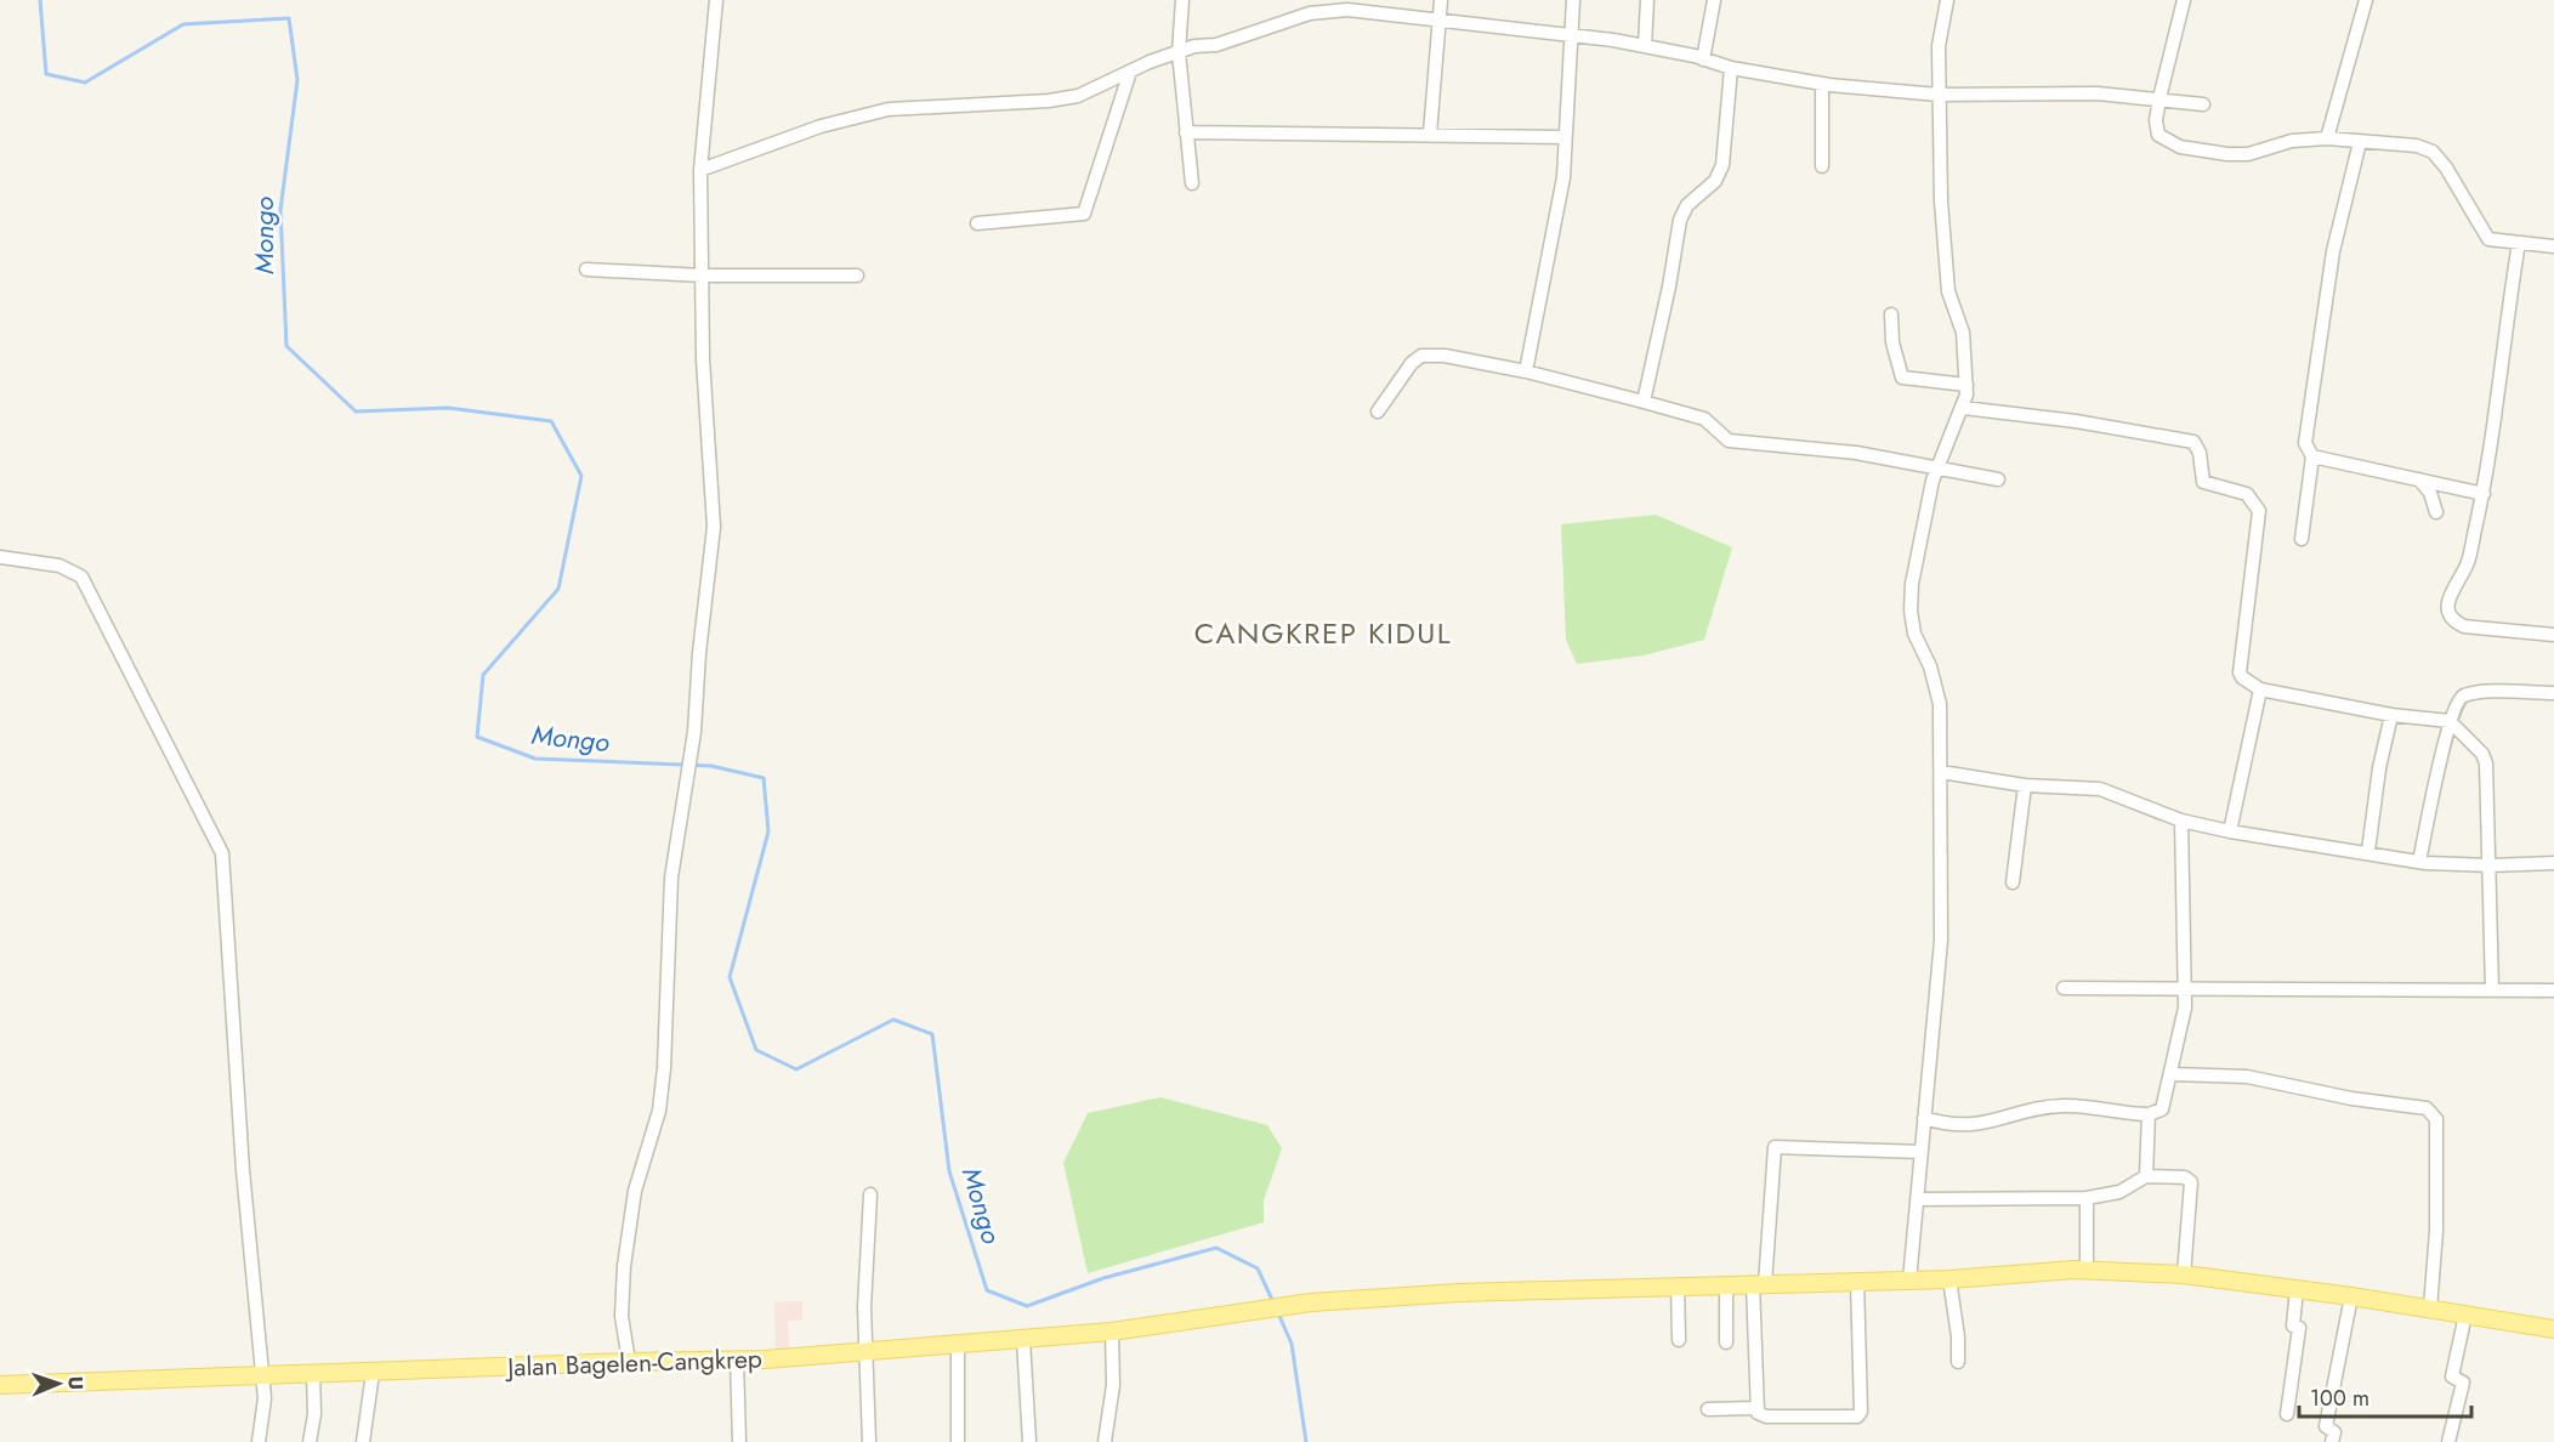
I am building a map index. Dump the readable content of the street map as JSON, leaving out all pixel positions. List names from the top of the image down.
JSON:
{
  "streets": {
    "main road": ["Jalan Bagelen-Cangkrep"]
  },
  "districts": ["CANGKREP KIDUL"],
  "water": ["Mongo"],
  "scale_bar": "100 m",
  "north": "right"
}
